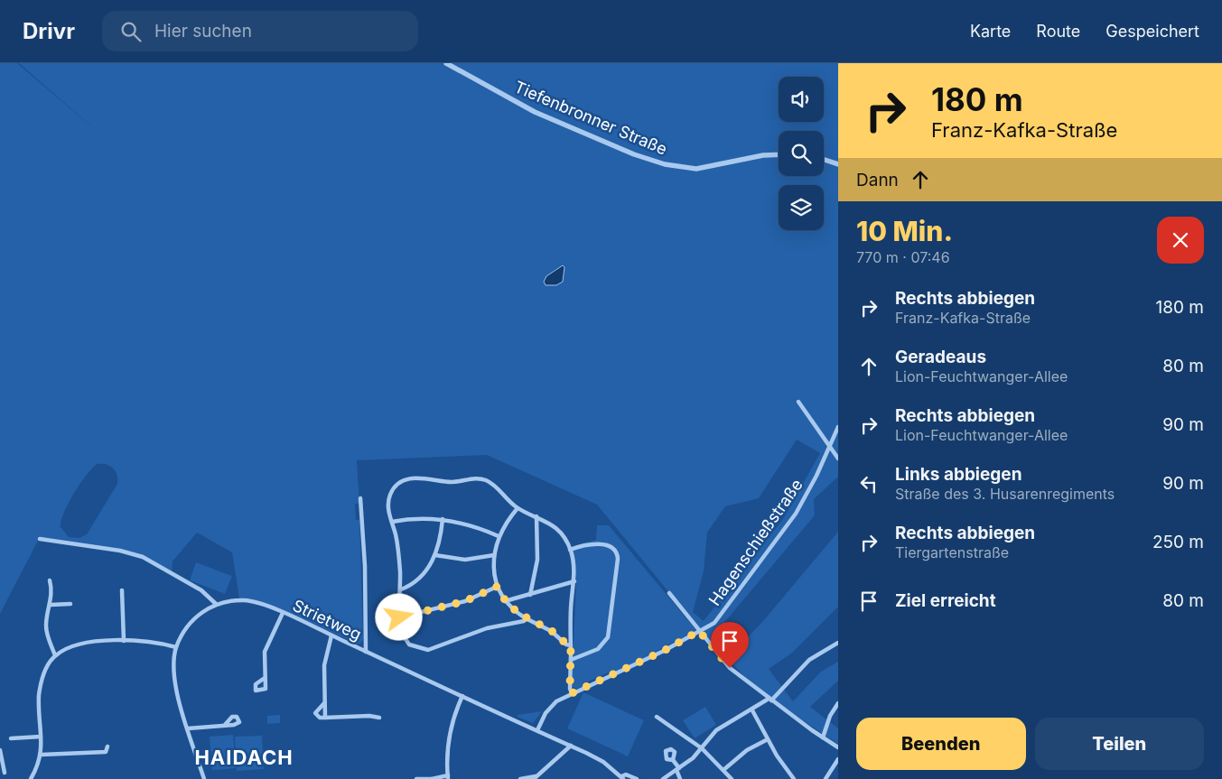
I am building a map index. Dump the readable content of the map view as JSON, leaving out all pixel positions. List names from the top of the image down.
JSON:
{
  "streets": {
    "street": ["Tiefenbronner Straße", "Hagenschießstraße", "Strietweg"]
  },
  "crossings": [
    ["Hagenschießstraße", "Strietweg"]
  ],
  "districts": ["HAIDACH"],
  "page": {
    "header": "Drivr",
    "search": "Hier suchen",
    "nav": ["Karte", "Route", "Gespeichert"],
    "turn": ["180 m", "Franz-Kafka-Straße"],
    "then": "Dann",
    "heading": ["10 Min.", "770 m · 07:46"],
    "list": [
      {
        "name": "Rechts abbiegen",
        "note": "Franz-Kafka-Straße",
        "value": "180 m"
      },
      {
        "name": "Geradeaus",
        "note": "Lion-Feuchtwanger-Allee",
        "value": "80 m"
      },
      {
        "name": "Rechts abbiegen",
        "note": "Lion-Feuchtwanger-Allee",
        "value": "90 m"
      },
      {
        "name": "Links abbiegen",
        "note": "Straße des 3. Husarenregiments",
        "value": "90 m"
      },
      {
        "name": "Rechts abbiegen",
        "note": "Tiergartenstraße",
        "value": "250 m"
      },
      {
        "name": "Ziel erreicht",
        "value": "80 m"
      }
    ],
    "buttons": ["Beenden", "Teilen"]
  }
}
